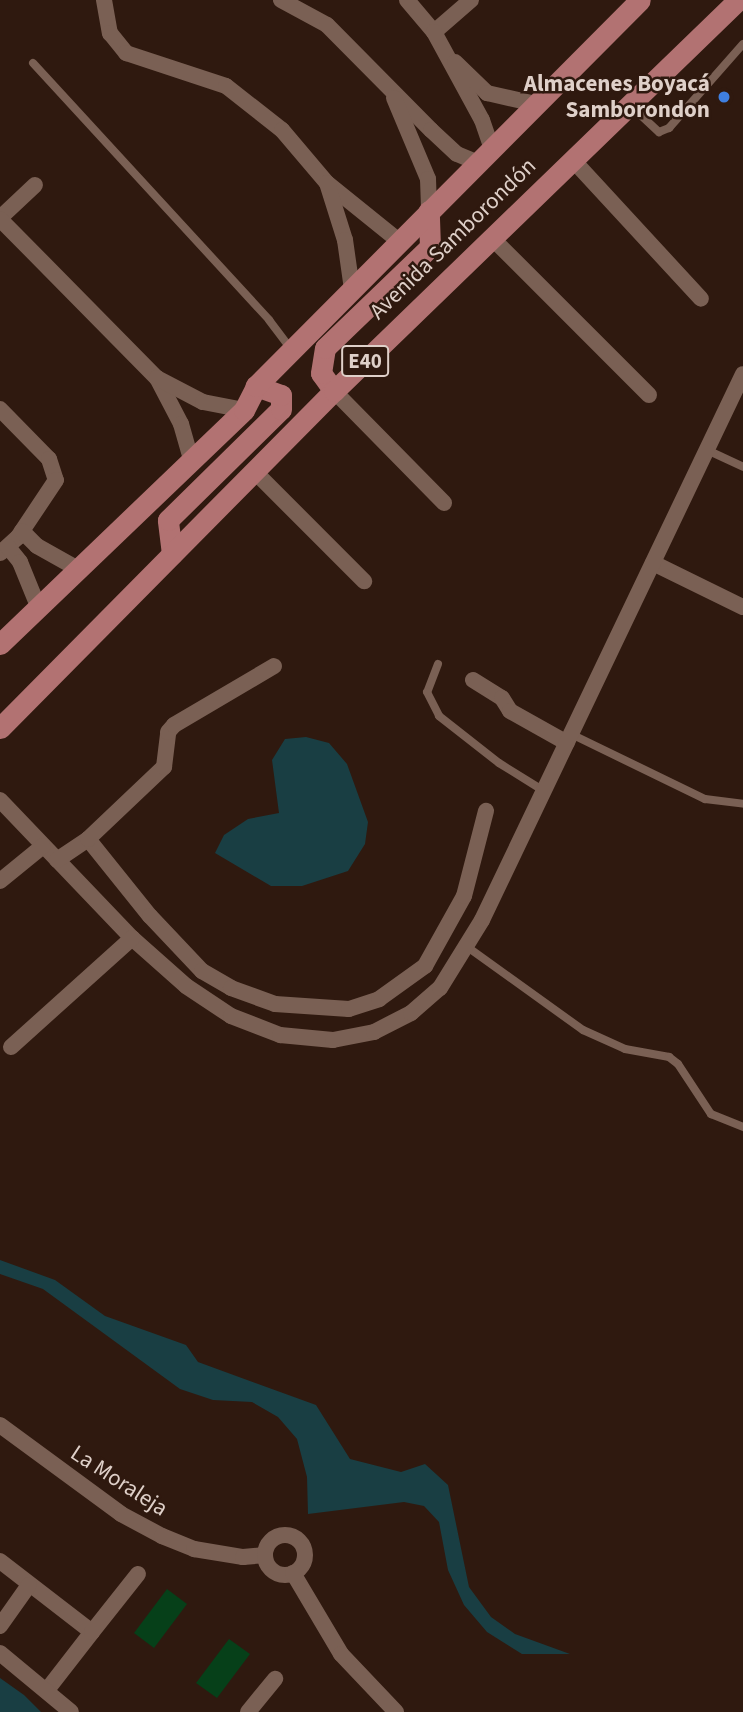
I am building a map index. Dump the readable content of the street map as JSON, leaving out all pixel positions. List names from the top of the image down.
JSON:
{
  "streets": {
    "highway": ["Avenida Samborondón", "E40"],
    "street": ["La Moraleja"]
  },
  "places": ["Almacenes Boyacá Samborondon"]
}
